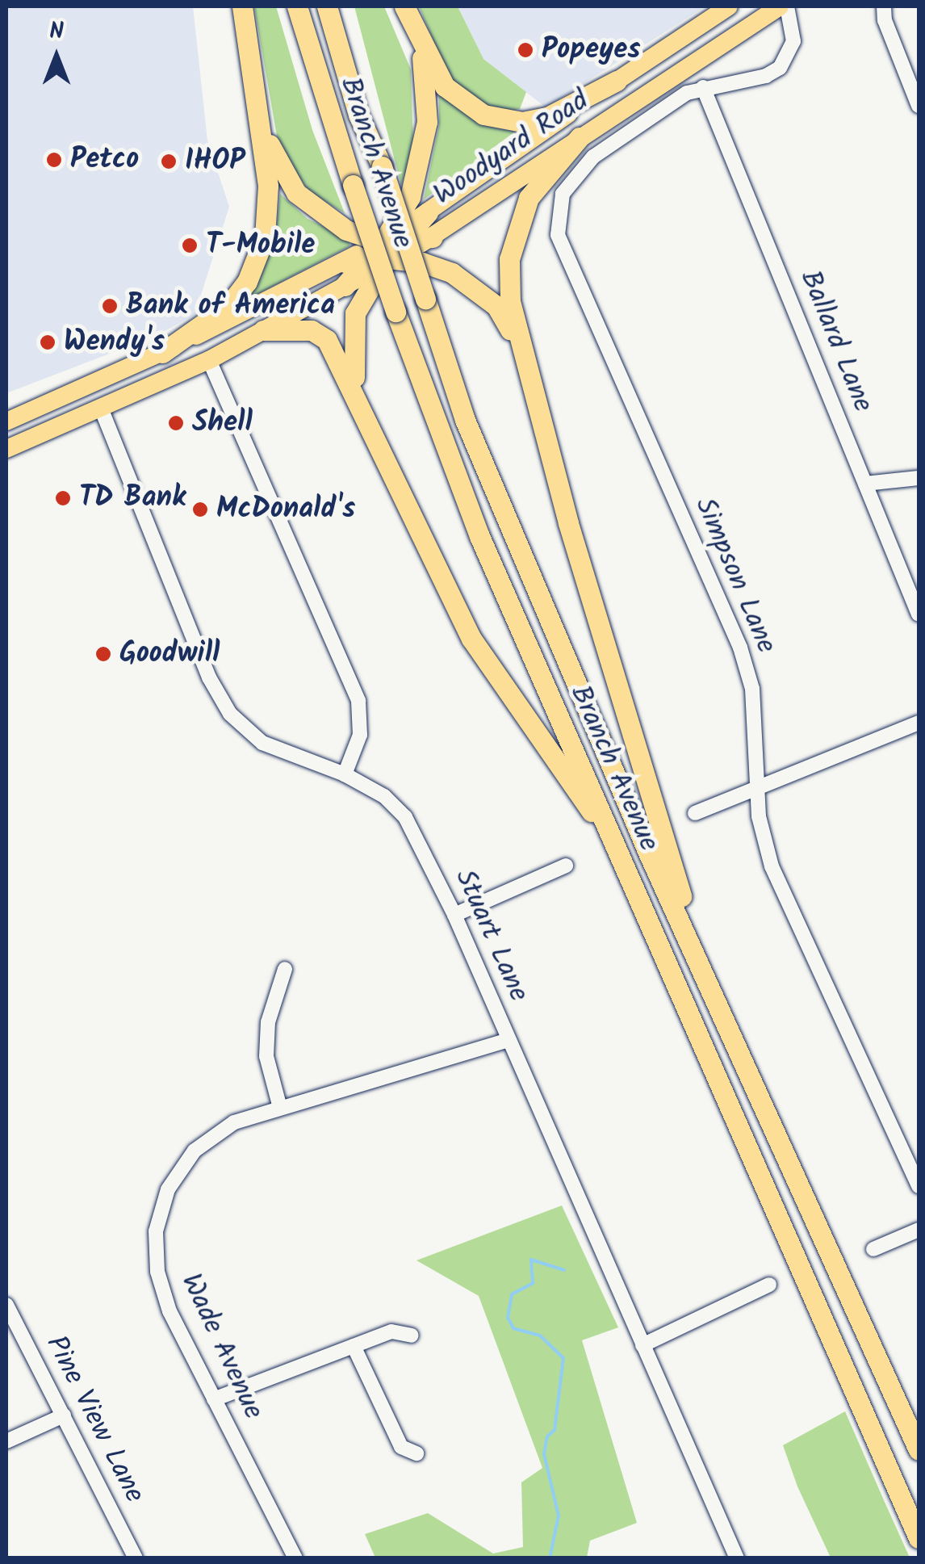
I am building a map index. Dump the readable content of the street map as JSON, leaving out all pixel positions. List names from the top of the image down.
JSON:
{
  "streets": {
    "highway": ["Branch Avenue"],
    "main road": ["Woodyard Road"],
    "street": [
      "Ballard Lane",
      "Simpson Lane",
      "Stuart Lane",
      "Wade Avenue",
      "Pine View Lane"
    ]
  },
  "crossings": [
    ["Ballard Lane", "Simpson Lane"],
    ["Stuart Lane", "Wade Avenue"]
  ],
  "places": [
    "Popeyes",
    "Petco",
    "IHOP",
    "T-Mobile",
    "Bank of America",
    "Wendy's",
    "Shell",
    "TD Bank",
    "McDonald's",
    "Goodwill"
  ],
  "north": "top"
}
